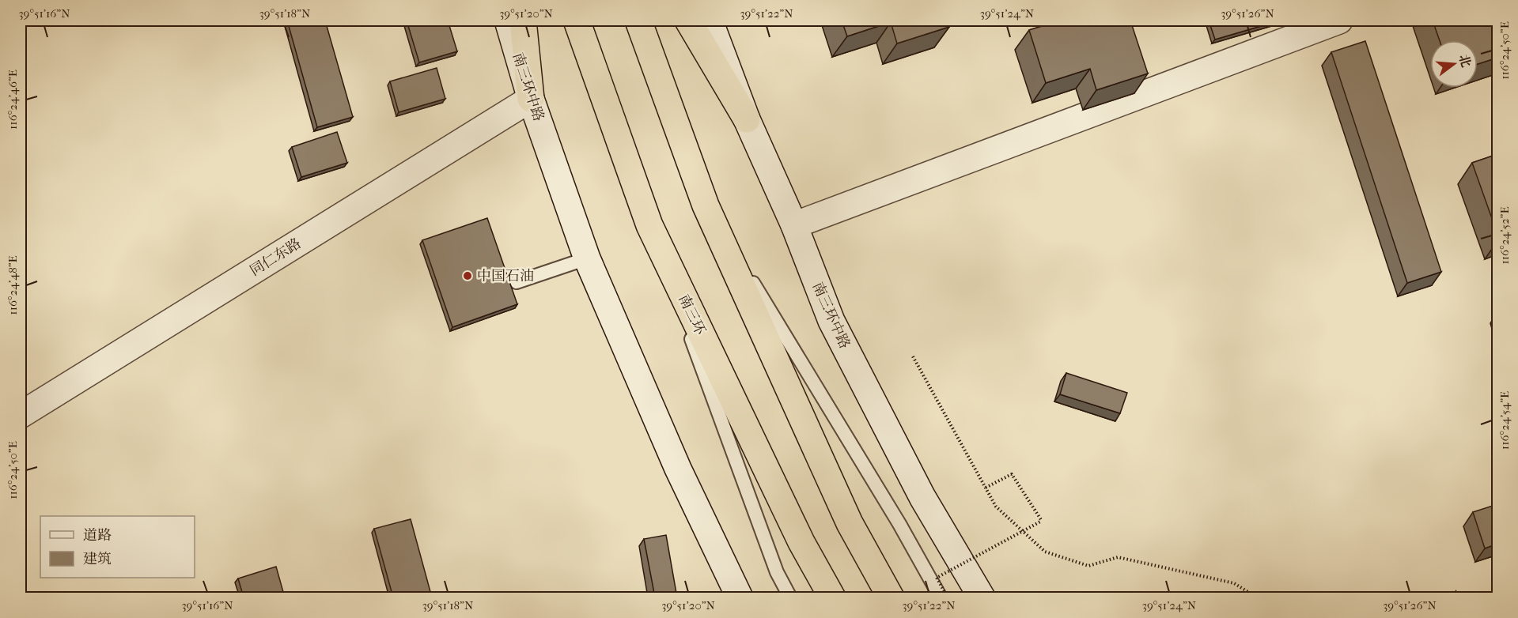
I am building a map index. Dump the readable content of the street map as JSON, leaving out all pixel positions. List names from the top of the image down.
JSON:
{
  "streets": {
    "highway": ["南三环"],
    "street": ["南三环中路", "同仁东路"]
  },
  "crossings": [
    ["南三环中路", "同仁东路"]
  ],
  "places": ["中国石油"],
  "legend": ["道路", "建筑"],
  "north": "right",
  "coordinates": [
    "39°51'16\"N",
    "39°51'18\"N",
    "39°51'20\"N",
    "39°51'22\"N",
    "39°51'24\"N",
    "39°51'26\"N",
    "116°24'50\"E",
    "116°24'46\"E",
    "116°24'52\"E",
    "116°24'48\"E",
    "116°24'54\"E"
  ]
}
